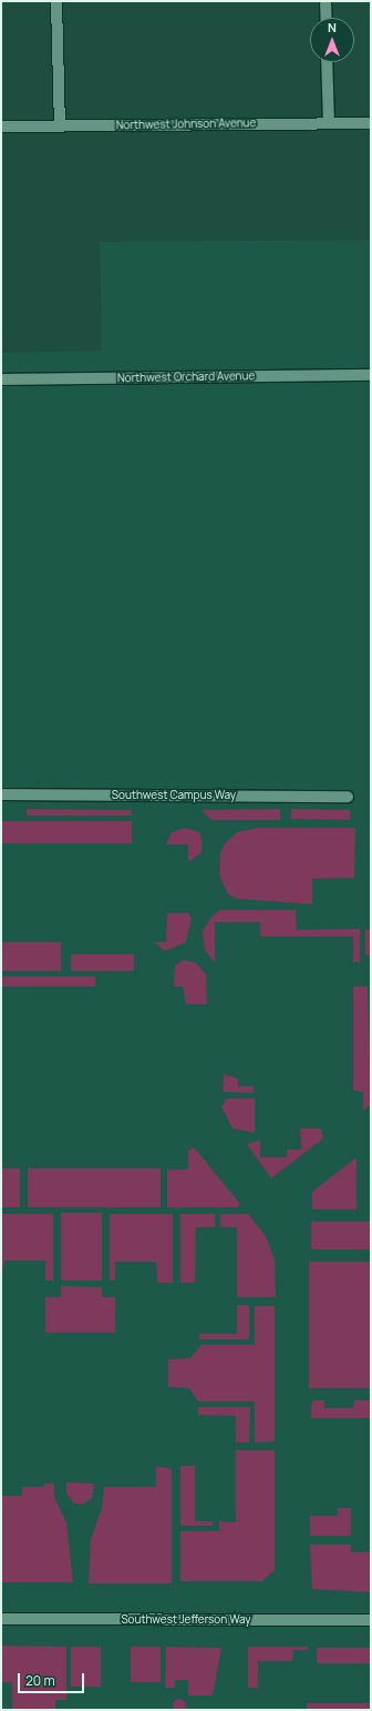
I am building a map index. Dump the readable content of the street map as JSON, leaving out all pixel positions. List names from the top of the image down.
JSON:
{
  "streets": {
    "street": [
      "Northwest Johnson Avenue",
      "Northwest Orchard Avenue",
      "Southwest Campus Way",
      "Southwest Jefferson Way"
    ]
  },
  "scale_bar": "20 m",
  "north": "top"
}
